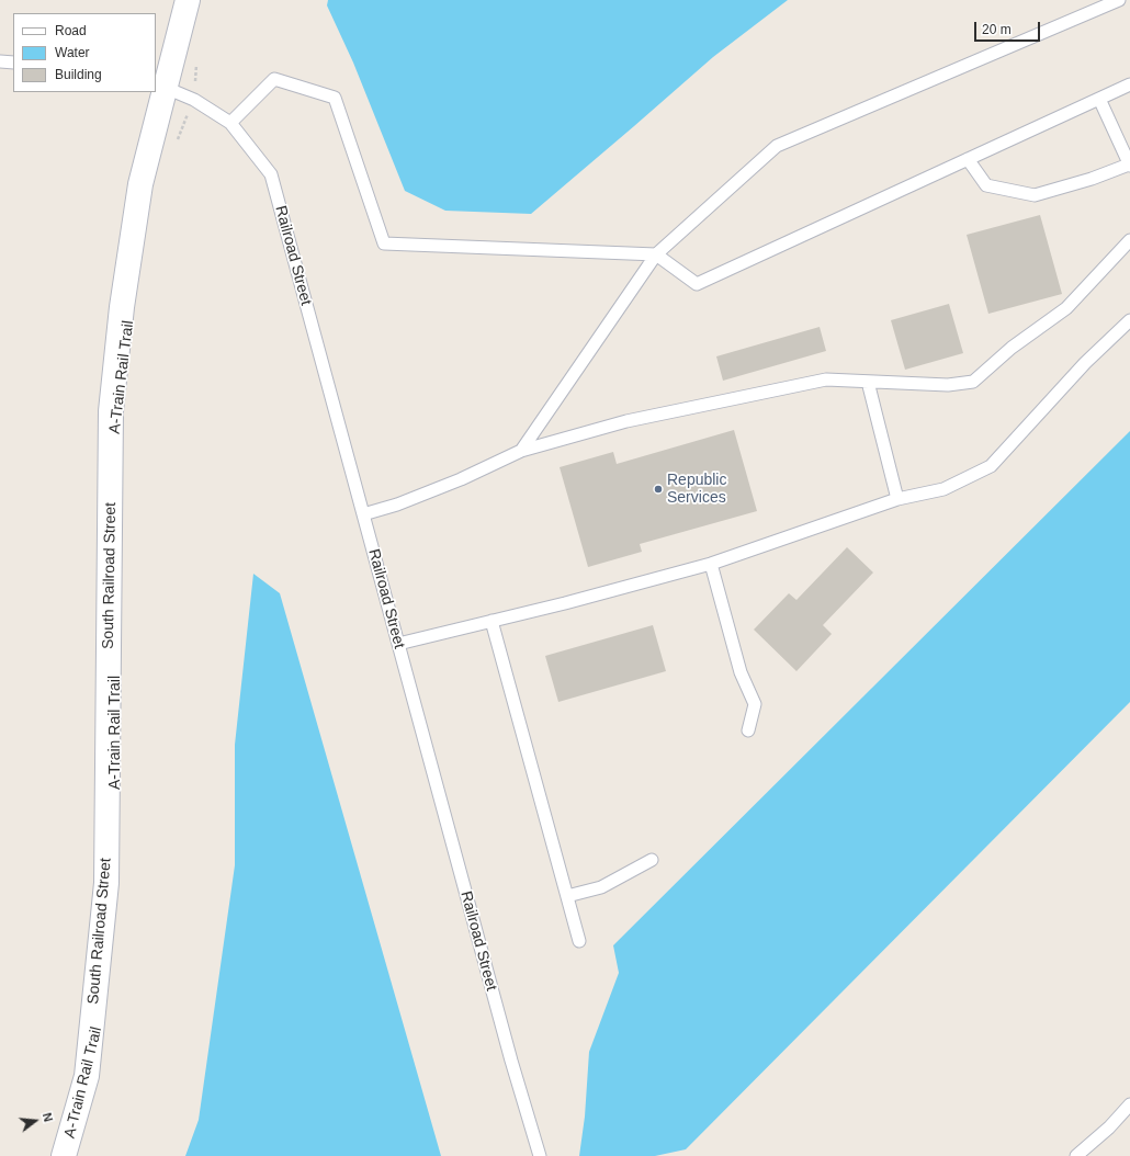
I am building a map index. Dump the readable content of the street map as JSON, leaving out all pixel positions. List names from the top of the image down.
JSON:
{
  "streets": {
    "street": ["South Railroad Street"],
    "lane": ["Railroad Street"]
  },
  "crossings": [
    ["Railroad Street", "South Railroad Street"]
  ],
  "places": ["Republic Services"],
  "legend": ["Road", "Water", "Building"],
  "scale_bar": "20 m",
  "north": "right"
}
